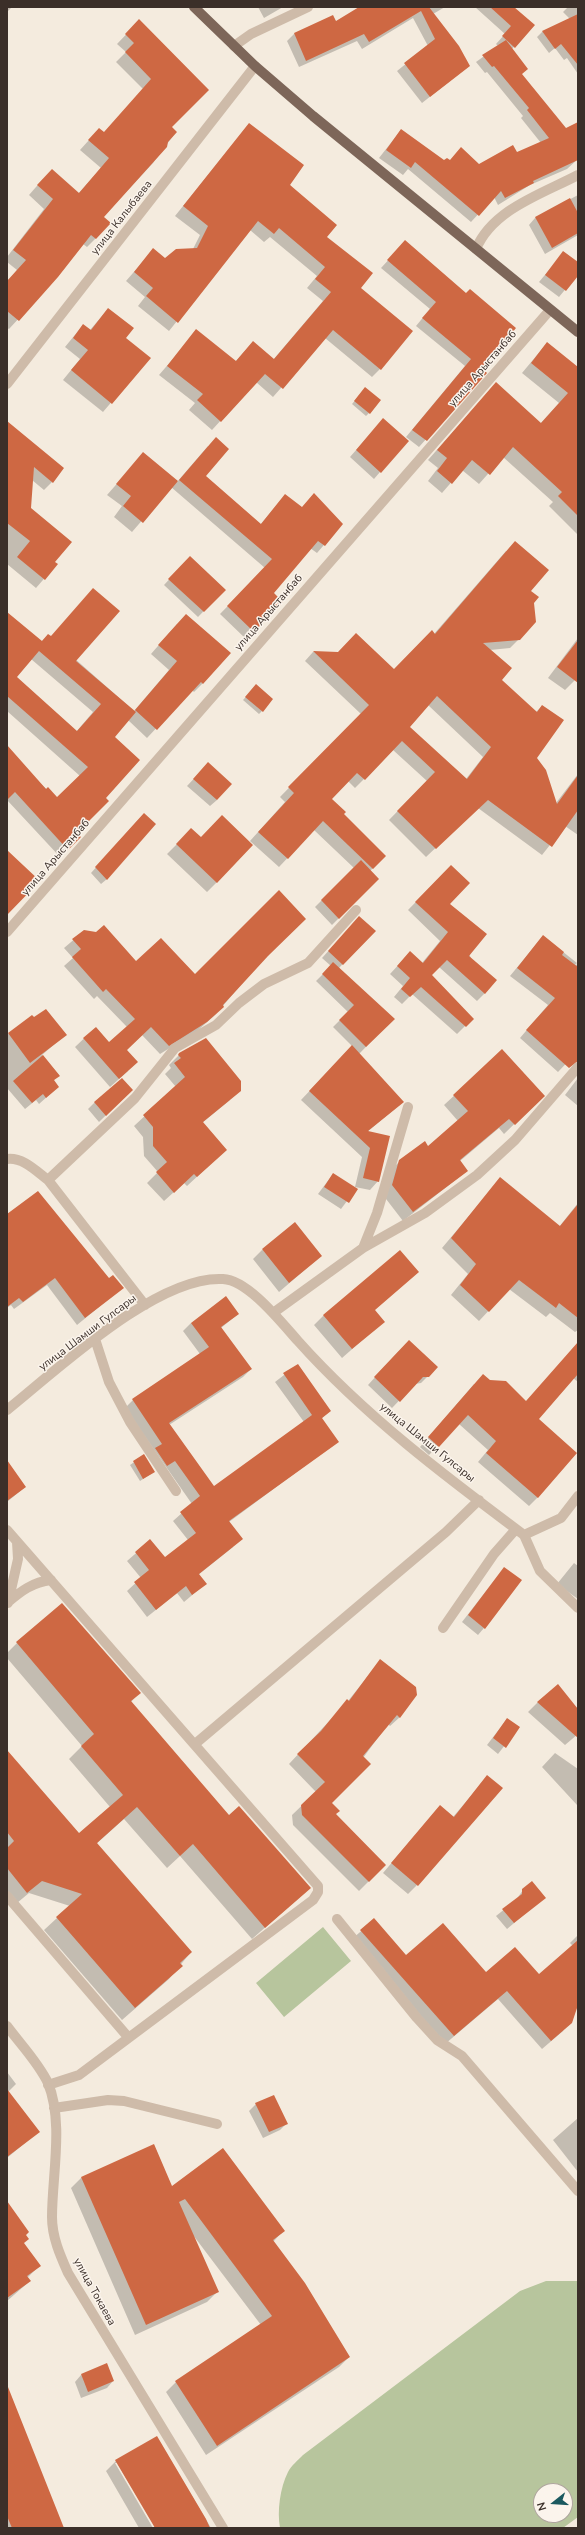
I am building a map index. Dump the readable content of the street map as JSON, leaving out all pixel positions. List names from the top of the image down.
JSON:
{
  "streets": {
    "street": [
      "улица Калыбаева",
      "улица Арыстанбаб",
      "улица Шамши Гулсары",
      "улица Токаева"
    ]
  },
  "north": "left"
}
